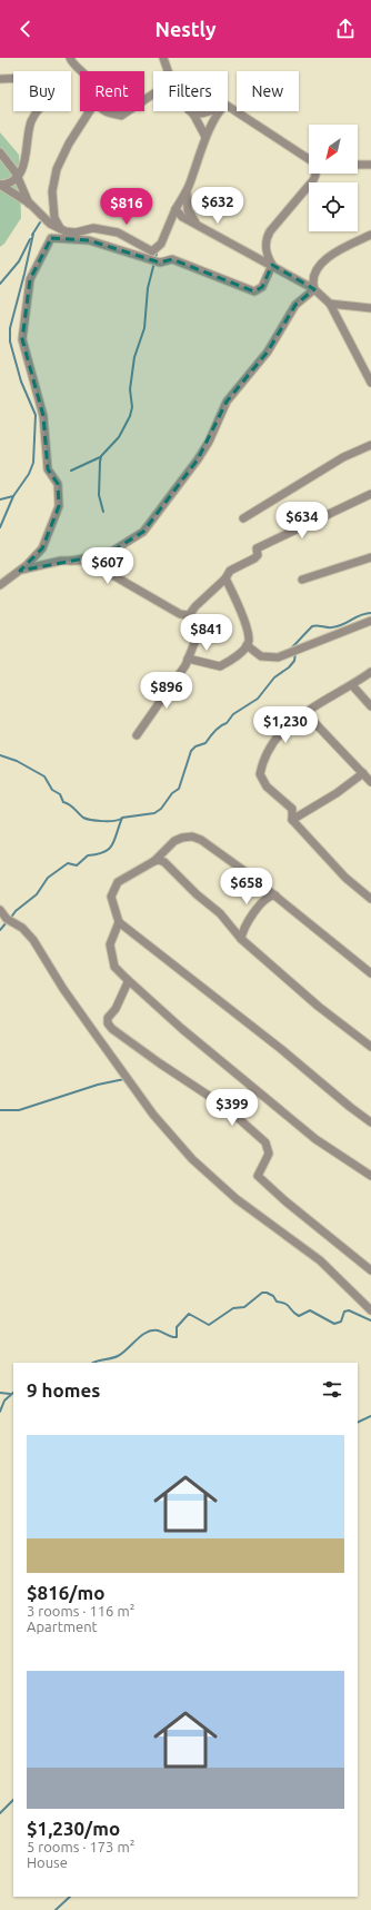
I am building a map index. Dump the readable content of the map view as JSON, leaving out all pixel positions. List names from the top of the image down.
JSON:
{
  "north": "bottom left",
  "page": {
    "header": "Nestly",
    "chip": [
      "Buy",
      "Rent",
      "Filters",
      "New"
    ],
    "price": [
      "$632",
      "$816",
      "$634",
      "$607",
      "$841",
      "$896",
      "$1,230",
      "$658",
      "$399"
    ],
    "heading": "9 homes",
    "list": [
      {
        "name": "$816/mo",
        "note": "3 rooms · 116 m² · Apartment"
      },
      {
        "name": "$1,230/mo",
        "note": "5 rooms · 173 m² · House"
      }
    ]
  }
}
